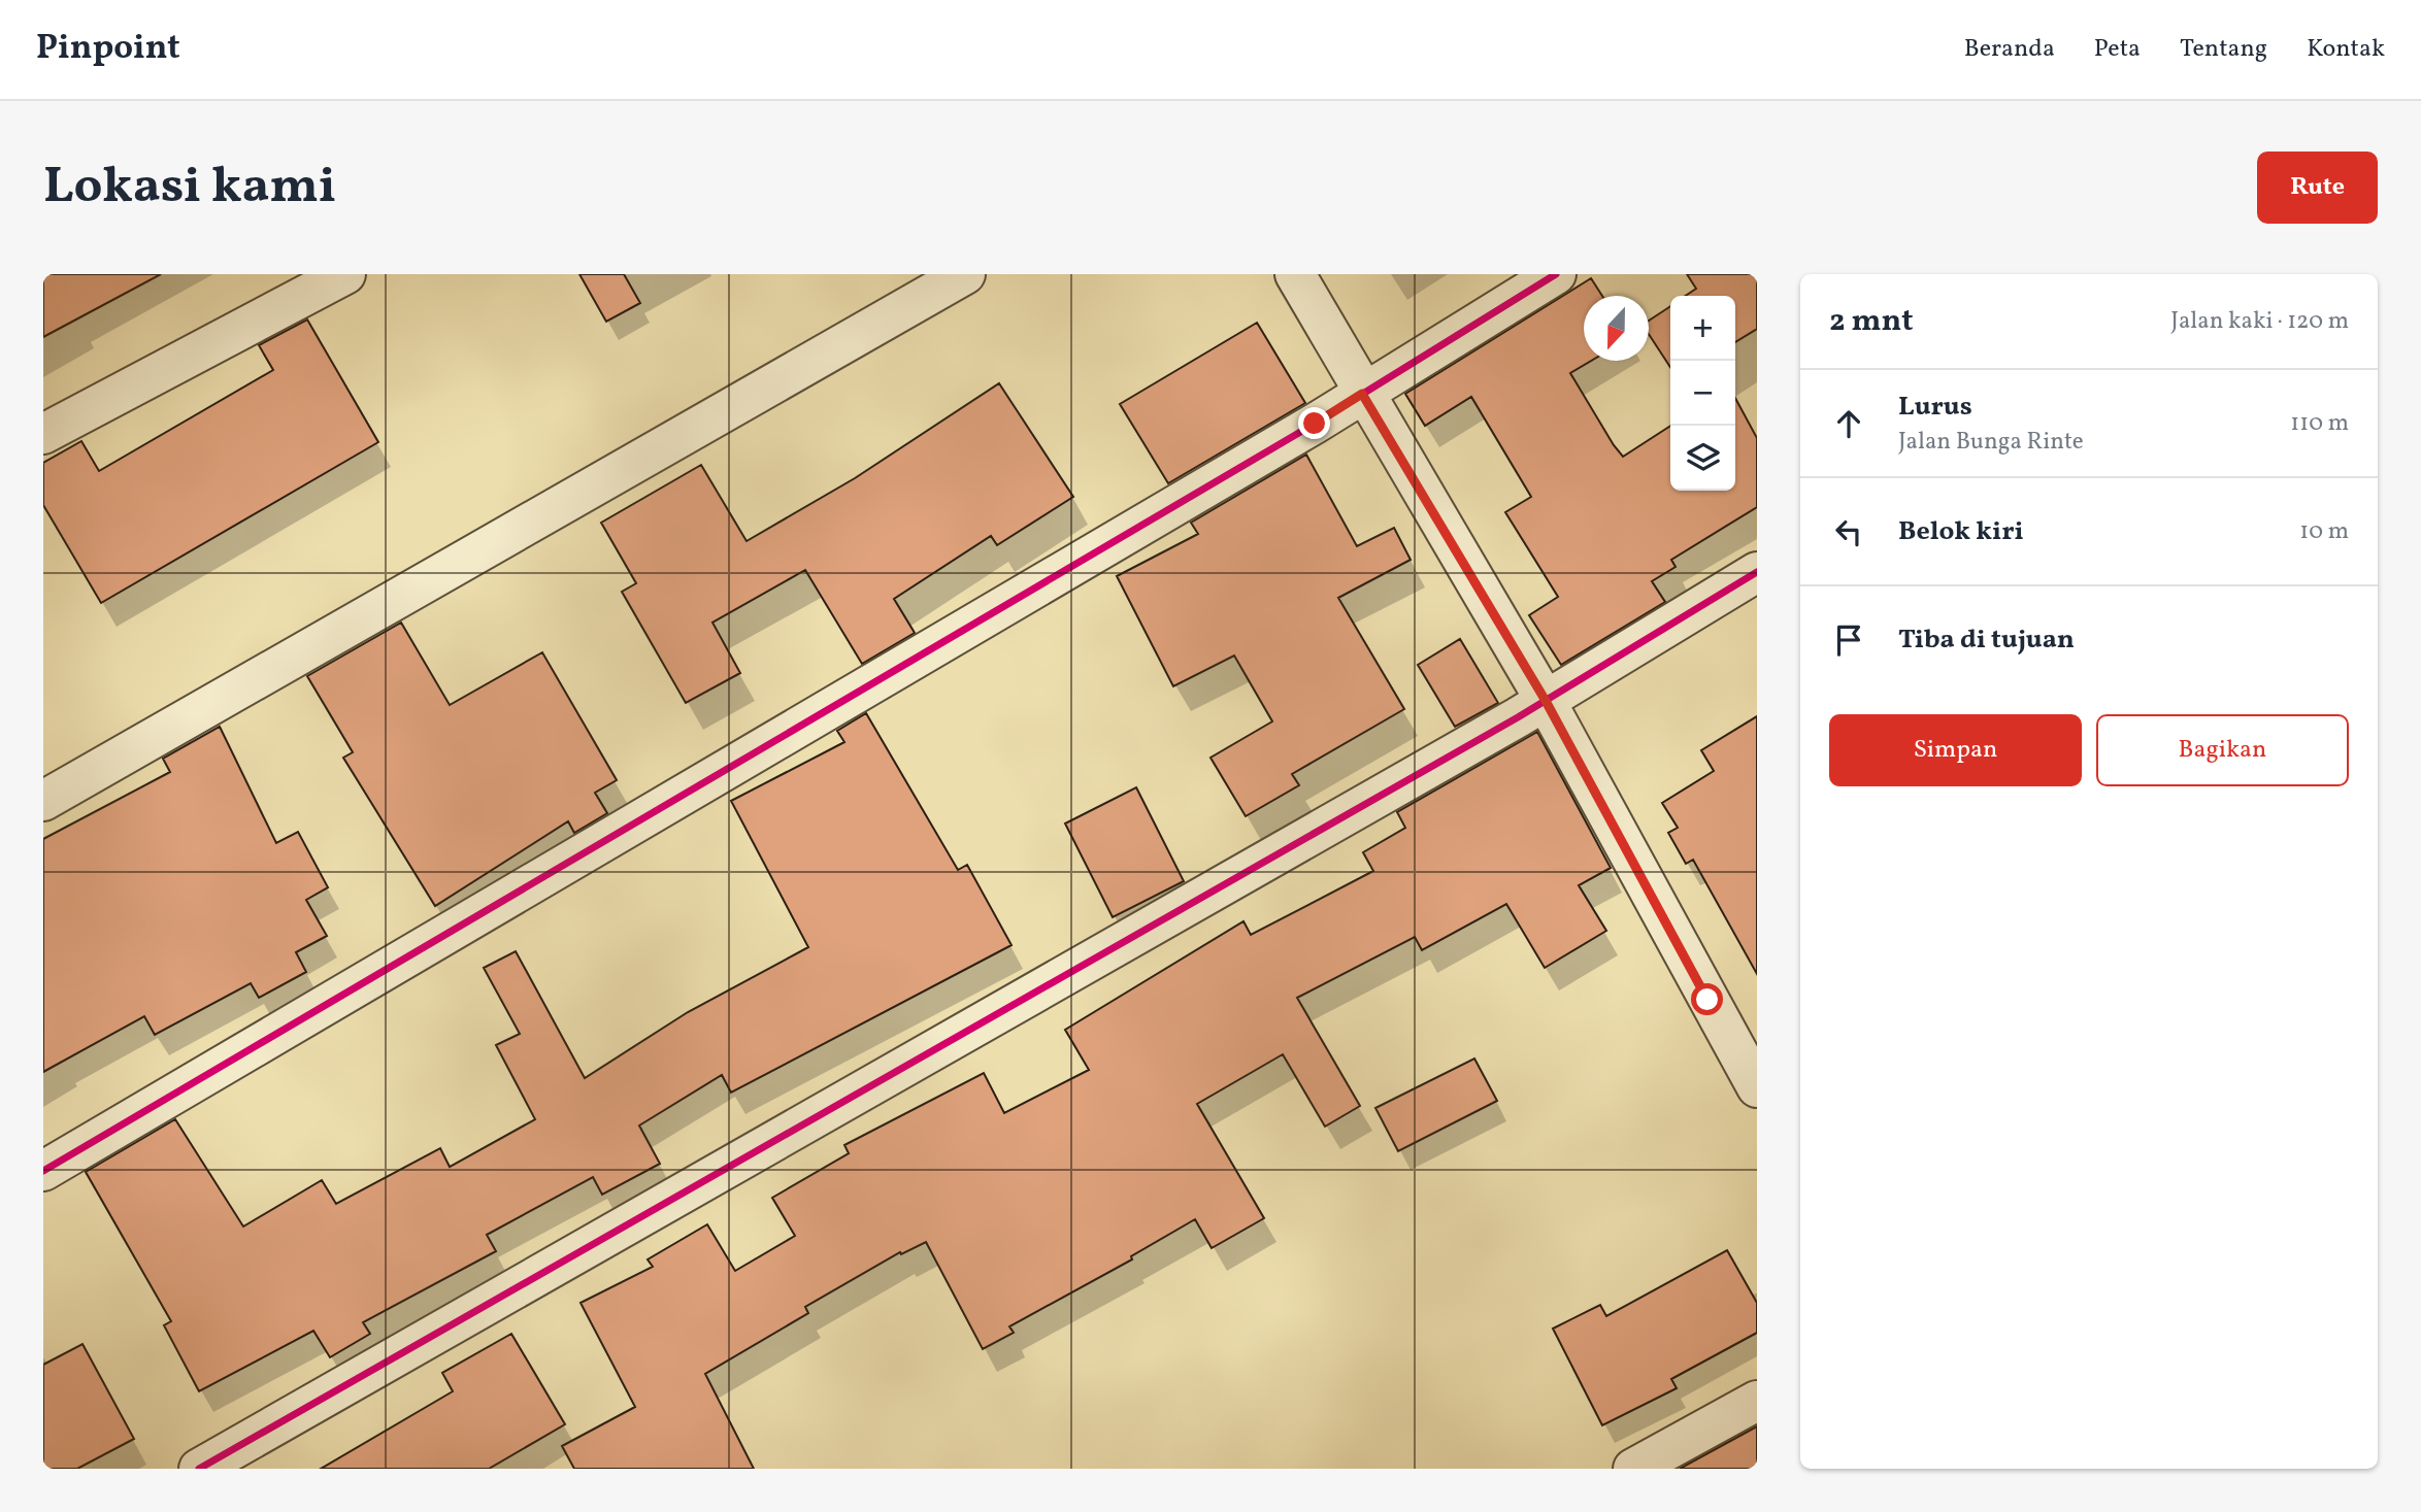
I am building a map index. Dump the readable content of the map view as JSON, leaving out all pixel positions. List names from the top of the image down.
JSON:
{
  "north": "bottom",
  "page": {
    "header": "Pinpoint",
    "nav": [
      "Beranda",
      "Peta",
      "Tentang",
      "Kontak"
    ],
    "buttons": [
      "Rute",
      ["Simpan", "Bagikan"]
    ],
    "title": "Lokasi kami",
    "heading": ["2 mnt", "Jalan kaki · 120 m"],
    "map_buttons": ["+", "−"],
    "list": [
      ["Lurus", "Jalan Bunga Rinte", "110 m"],
      ["Belok kiri", "10 m"],
      "Tiba di tujuan"
    ]
  }
}
